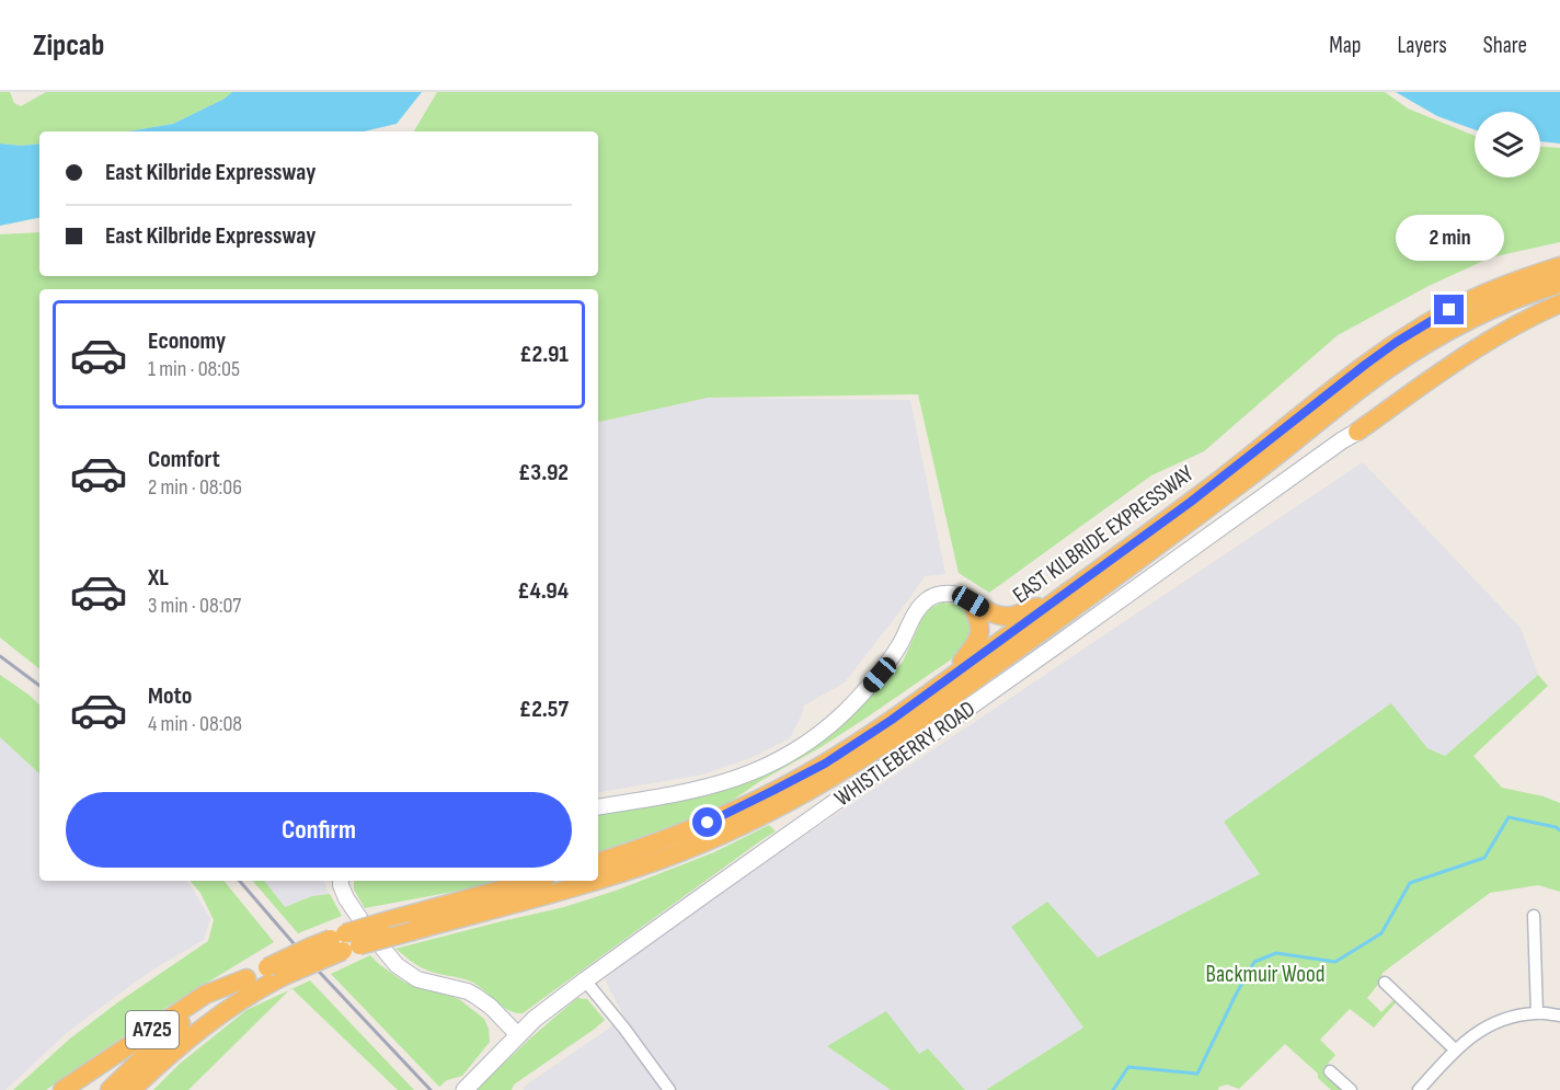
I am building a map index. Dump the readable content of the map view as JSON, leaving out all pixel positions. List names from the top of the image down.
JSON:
{
  "streets": {
    "highway": ["EAST KILBRIDE EXPRESSWAY", "A725"],
    "main road": ["WHISTLEBERRY ROAD"]
  },
  "crossings": [
    ["EAST KILBRIDE EXPRESSWAY", "A725"]
  ],
  "parks": ["Backmuir Wood"],
  "page": {
    "header": "Zipcab",
    "nav": ["Map", "Layers", "Share"],
    "banner": ["East Kilbride Expressway", "East Kilbride Expressway"],
    "bubble": "2 min",
    "list": [
      {
        "name": "Economy",
        "note": "1 min · 08:05",
        "value": "£2.91"
      },
      {
        "name": "Comfort",
        "note": "2 min · 08:06",
        "value": "£3.92"
      },
      {
        "name": "XL",
        "note": "3 min · 08:07",
        "value": "£4.94"
      },
      {
        "name": "Moto",
        "note": "4 min · 08:08",
        "value": "£2.57"
      }
    ],
    "buttons": "Confirm"
  }
}
